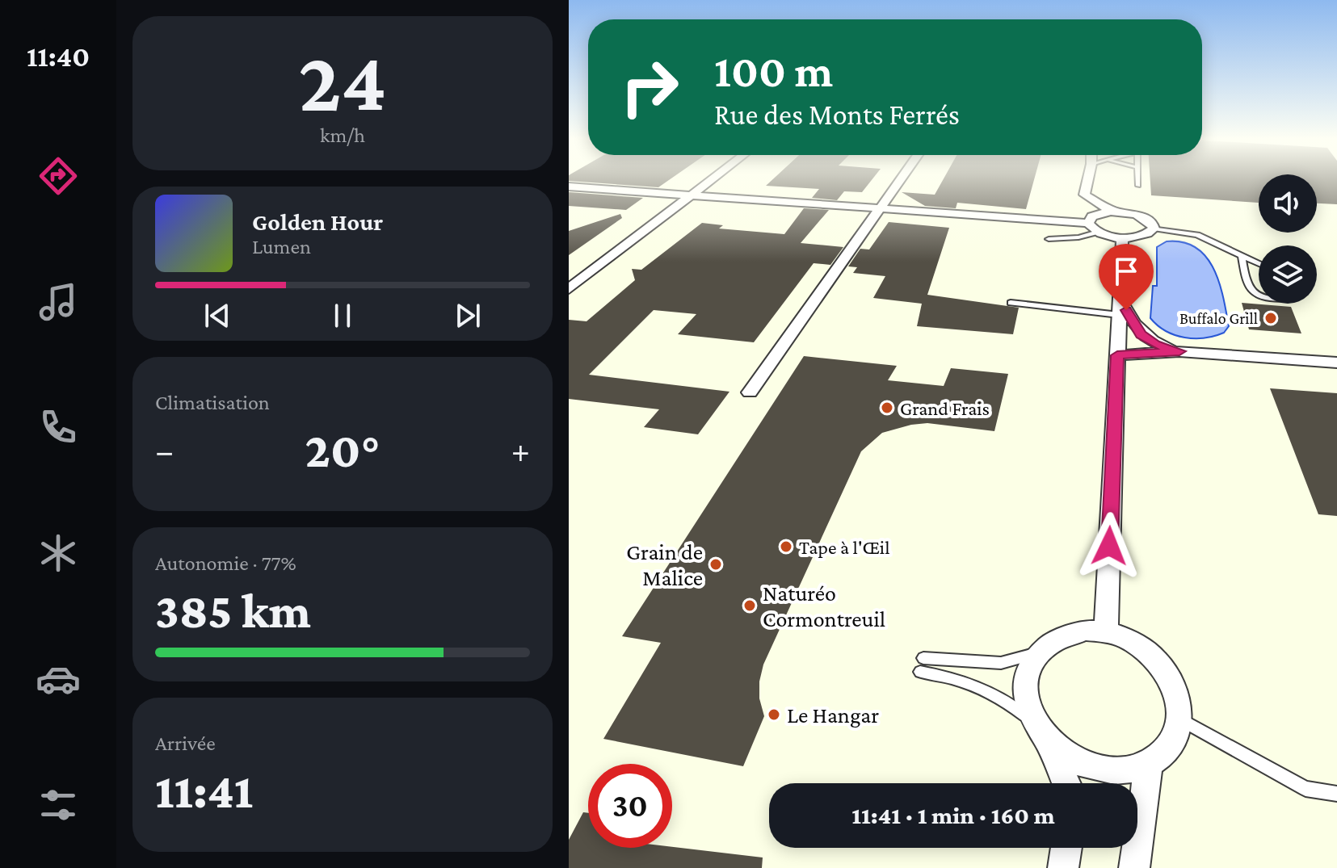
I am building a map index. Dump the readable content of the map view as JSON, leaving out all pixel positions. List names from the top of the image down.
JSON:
{
  "places": [
    "Buffalo Grill",
    "Grand Frais",
    "Tape à l'Œil",
    "Grain de Malice",
    "Naturéo Cormontreuil",
    "Le Hangar"
  ],
  "page": {
    "tabs": "11:40",
    "tile": [
      ["24", "km/h"],
      "Climatisation",
      ["Autonomie · 77%", "385 km"],
      ["Arrivée", "11:41"]
    ],
    "turn": ["100 m", "Rue des Monts Ferrés"],
    "song": ["Golden Hour", "Lumen"],
    "heat": ["−", "20°", "+"],
    "limit": "30",
    "trip": "11:41 · 1 min · 160 m"
  }
}
